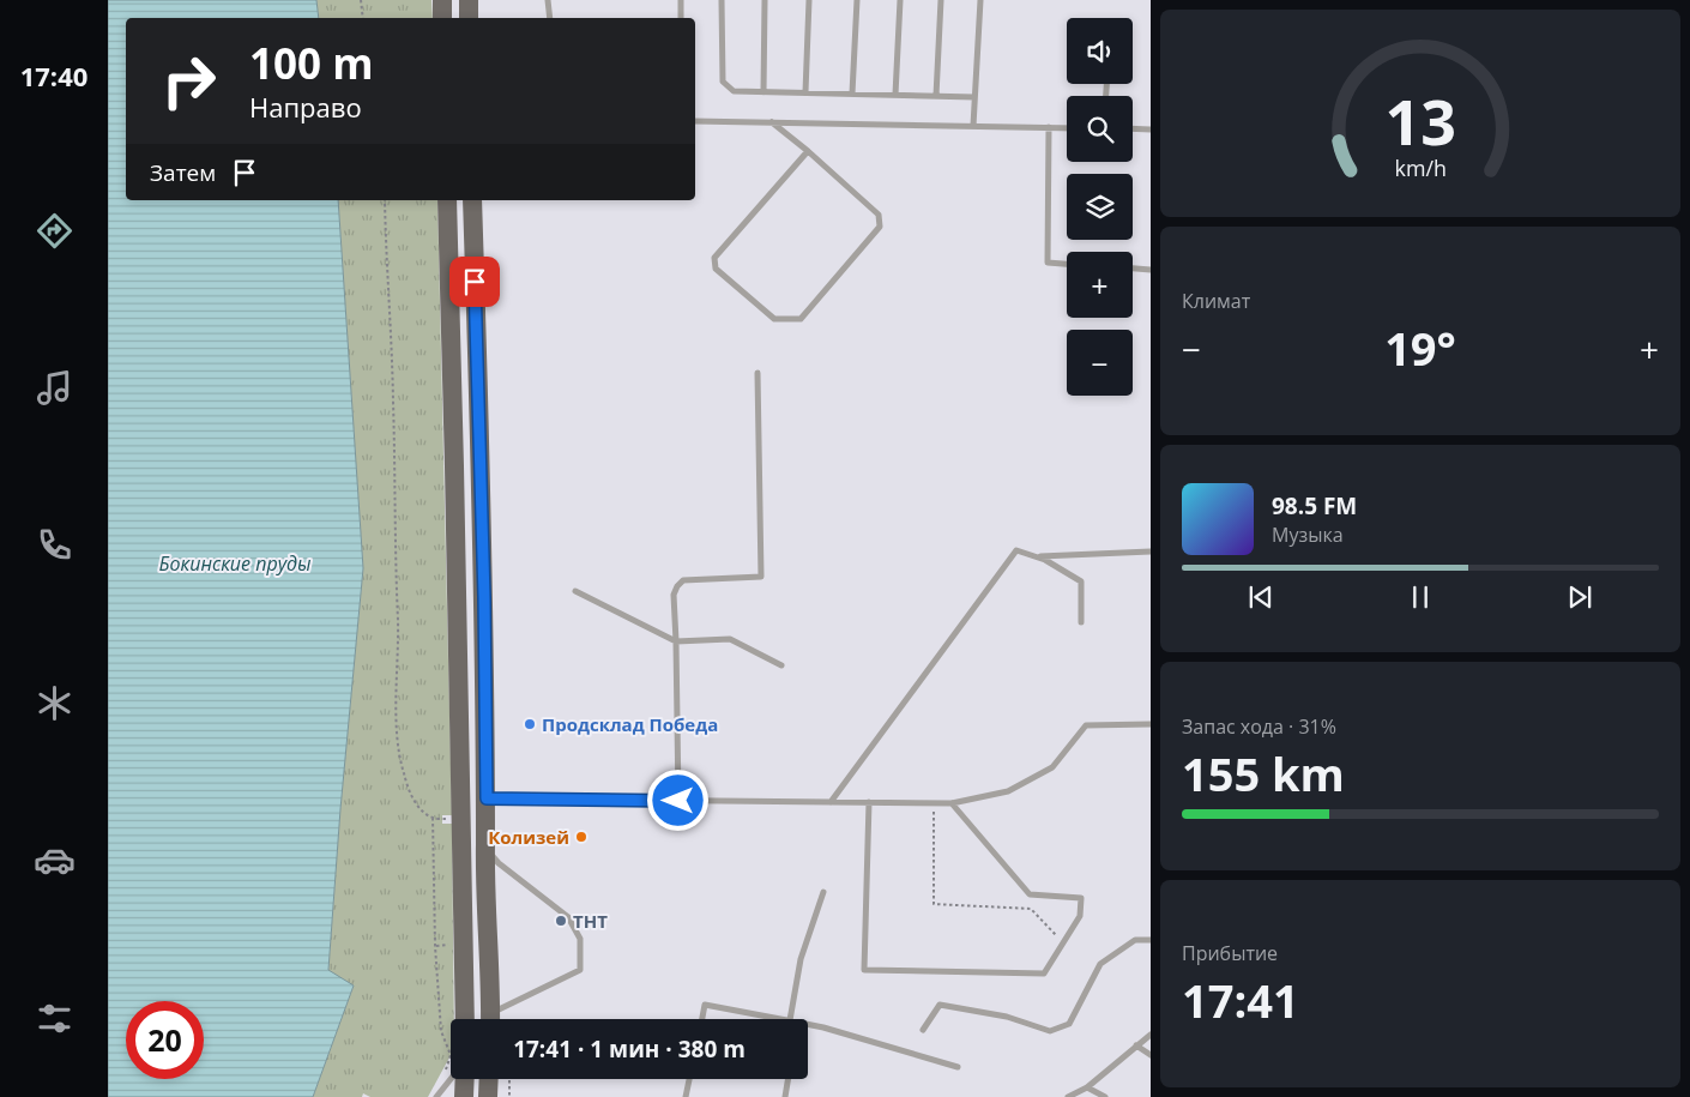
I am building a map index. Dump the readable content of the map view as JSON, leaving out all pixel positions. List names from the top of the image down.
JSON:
{
  "water": ["Бокинские пруды"],
  "places": ["Продсклад Победа", "Колизей", "ТНТ"],
  "page": {
    "tabs": "17:40",
    "map_buttons": ["+", "−"],
    "turn": ["100 m", "Направо"],
    "then": "Затем",
    "tile": [
      "Климат",
      ["Запас хода · 31%", "155 km"],
      ["Прибытие", "17:41"]
    ],
    "heat": ["−", "19°", "+"],
    "song": ["98.5 FM", "Музыка"],
    "limit": "20",
    "trip": "17:41 · 1 мин · 380 m",
    "gauge": ["13", "km/h"]
  }
}
